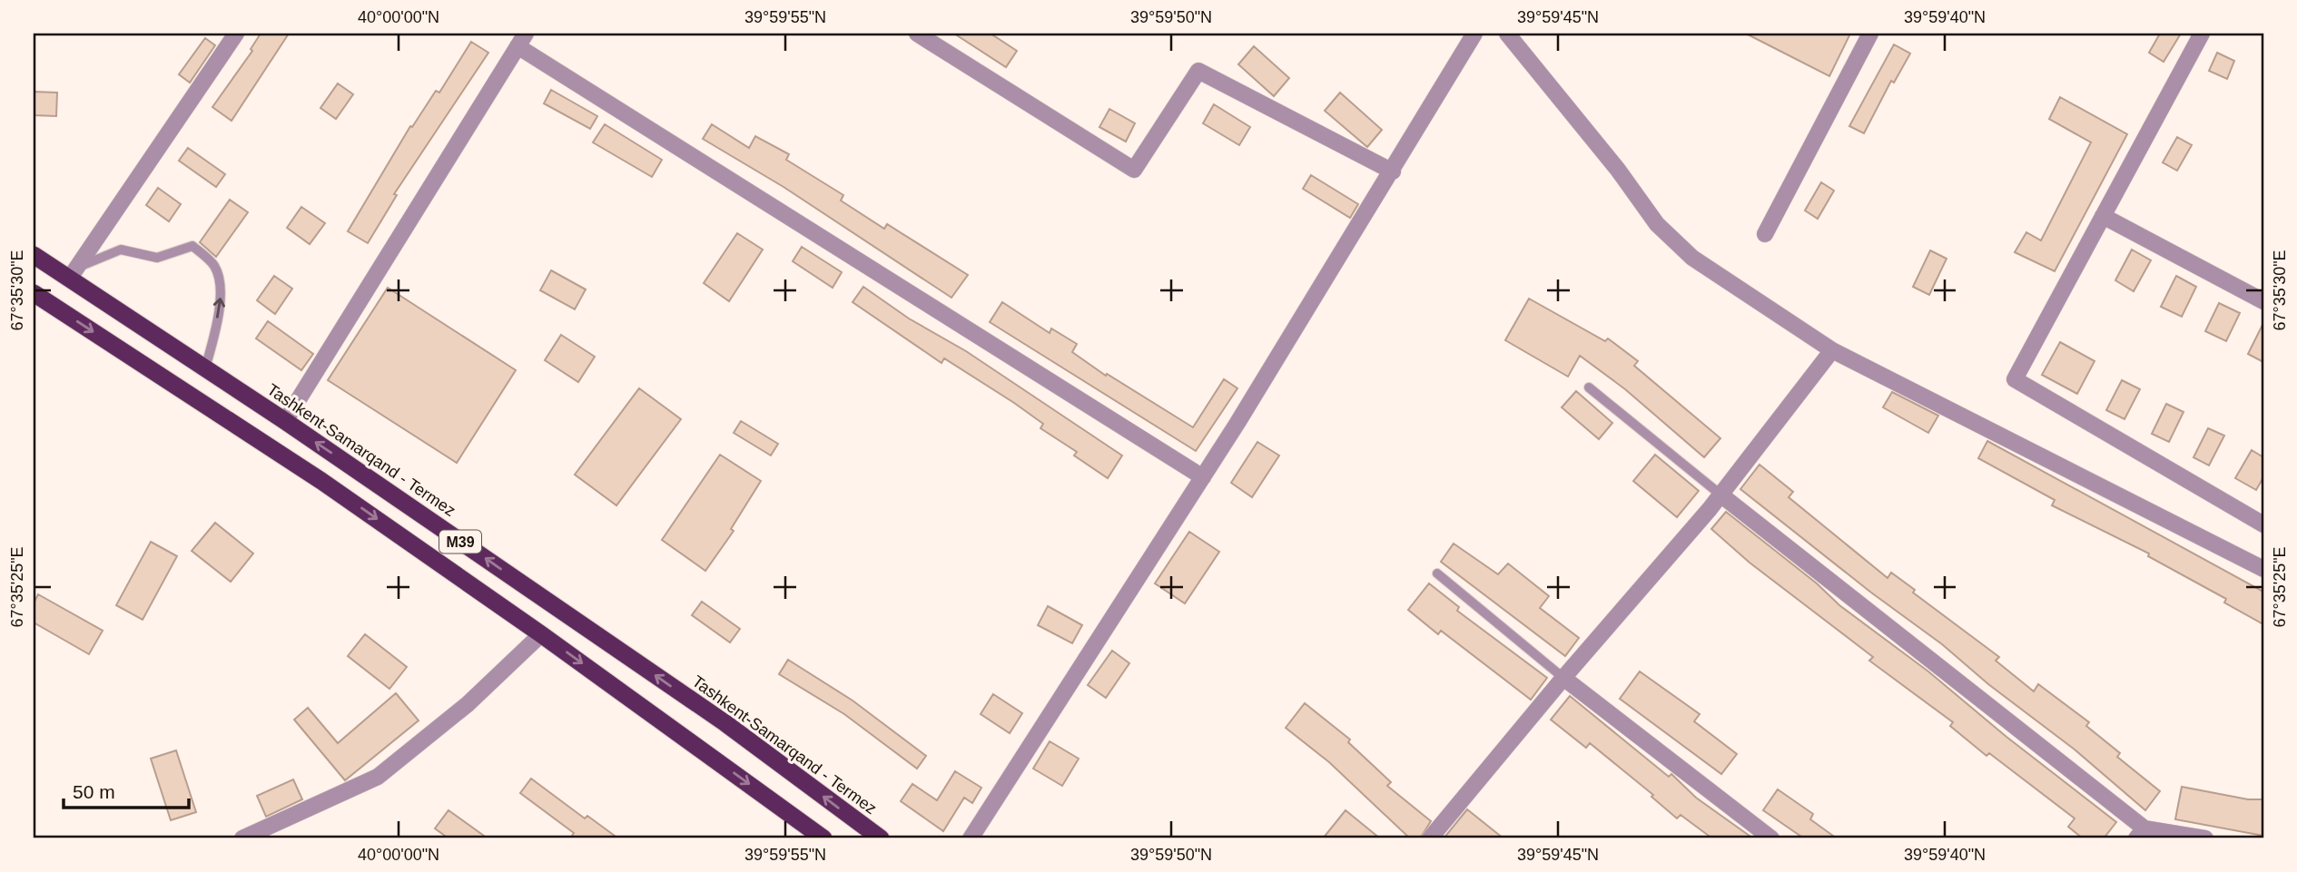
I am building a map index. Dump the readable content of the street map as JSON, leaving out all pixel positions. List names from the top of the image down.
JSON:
{
  "streets": {
    "highway": ["Tashkent-Samarqand - Termez", "M39"]
  },
  "scale_bar": "50 m",
  "coordinates": [
    "40°00'00\"N",
    "39°59'55\"N",
    "39°59'50\"N",
    "39°59'45\"N",
    "39°59'40\"N",
    "67°35'30\"E",
    "67°35'25\"E"
  ]
}
